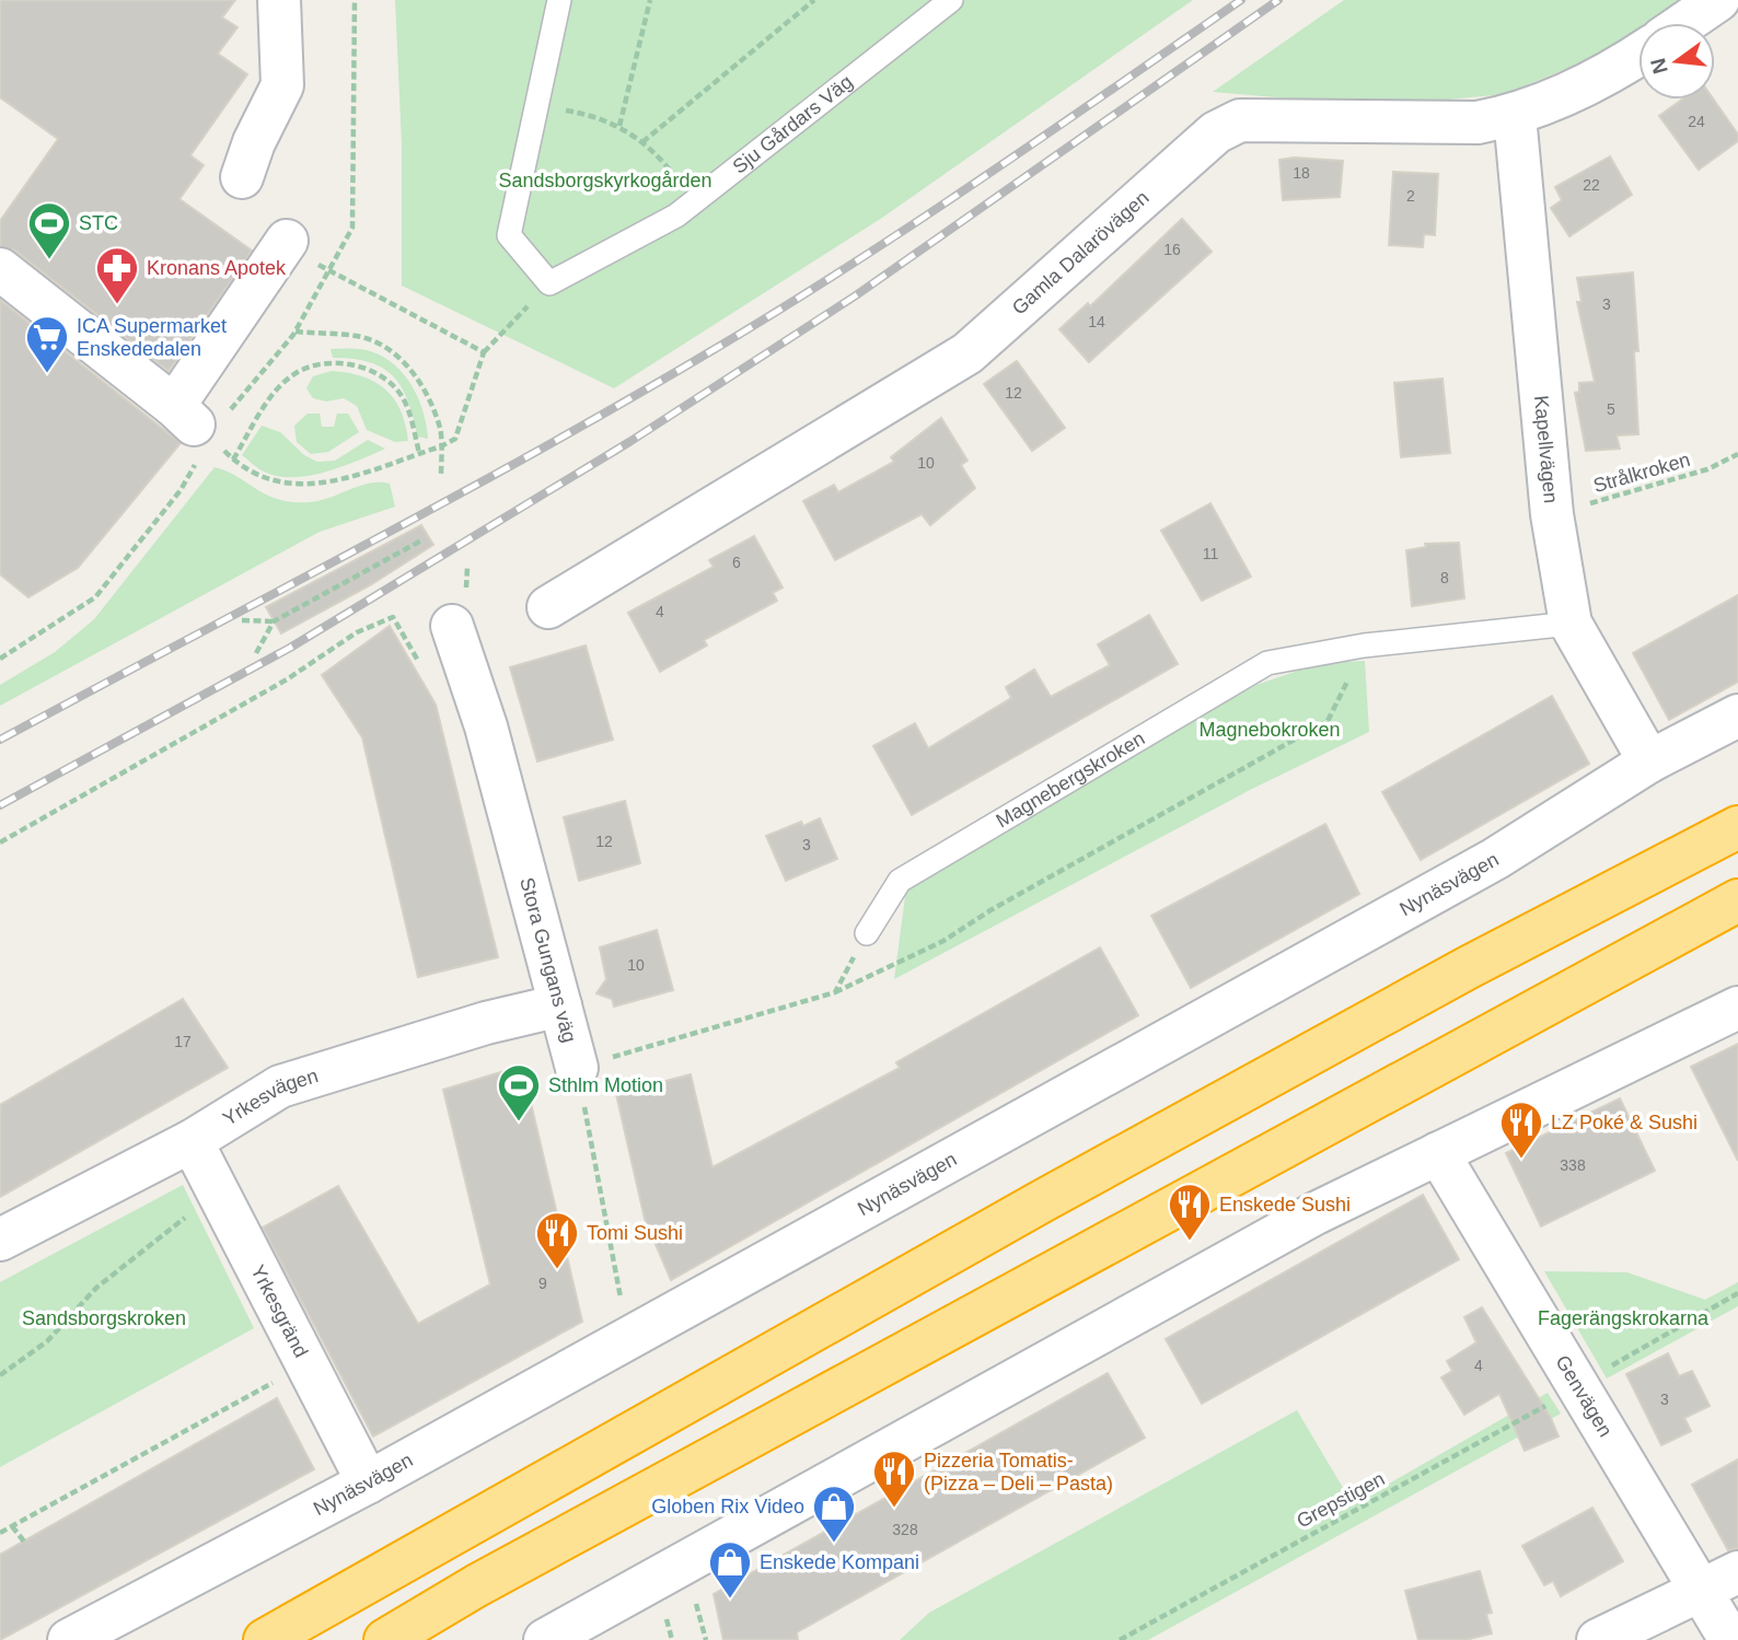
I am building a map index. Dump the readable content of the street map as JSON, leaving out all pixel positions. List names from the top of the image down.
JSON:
{
  "streets": {
    "street": [
      "Gamla Dalarövägen",
      "Kapellvägen",
      "Nynäsvägen",
      "Stora Gungans väg",
      "Yrkesvägen",
      "Yrkesgränd",
      "Genvägen"
    ],
    "lane": ["Sju Gårdars Väg", "Magnebergskroken"],
    "path": ["Strålkroken", "Grepstigen"]
  },
  "crossings": [
    ["Gamla Dalarövägen", "Kapellvägen"],
    ["Kapellvägen", "Strålkroken"],
    ["Kapellvägen", "Magnebergskroken"],
    ["Kapellvägen", "Nynäsvägen"],
    ["Nynäsvägen", "Yrkesgränd"],
    ["Stora Gungans väg", "Yrkesvägen"],
    ["Yrkesvägen", "Yrkesgränd"],
    ["Genvägen", "Grepstigen"]
  ],
  "parks": [
    "Sandsborgskyrkogården",
    "Magnebokroken",
    "Sandsborgskroken",
    "Fagerängskrokarna"
  ],
  "places": {
    "sports": ["STC", "Sthlm Motion"],
    "pharmacy": ["Kronans Apotek"],
    "supermarket": ["ICA Supermarket Enskededalen"],
    "restaurant": [
      "LZ Poké & Sushi",
      "Enskede Sushi",
      "Tomi Sushi",
      "Pizzeria Tomatis- (Pizza – Deli – Pasta)"
    ],
    "shop": ["Globen Rix Video", "Enskede Kompani"]
  },
  "house_numbers": [
    "24",
    "18",
    "22",
    "2",
    "16",
    "3",
    "14",
    "12",
    "5",
    "10",
    "11",
    "6",
    "8",
    "4",
    "12",
    "3",
    "10",
    "17",
    "338",
    "9",
    "4",
    "3",
    "328"
  ],
  "north": "left"
}
